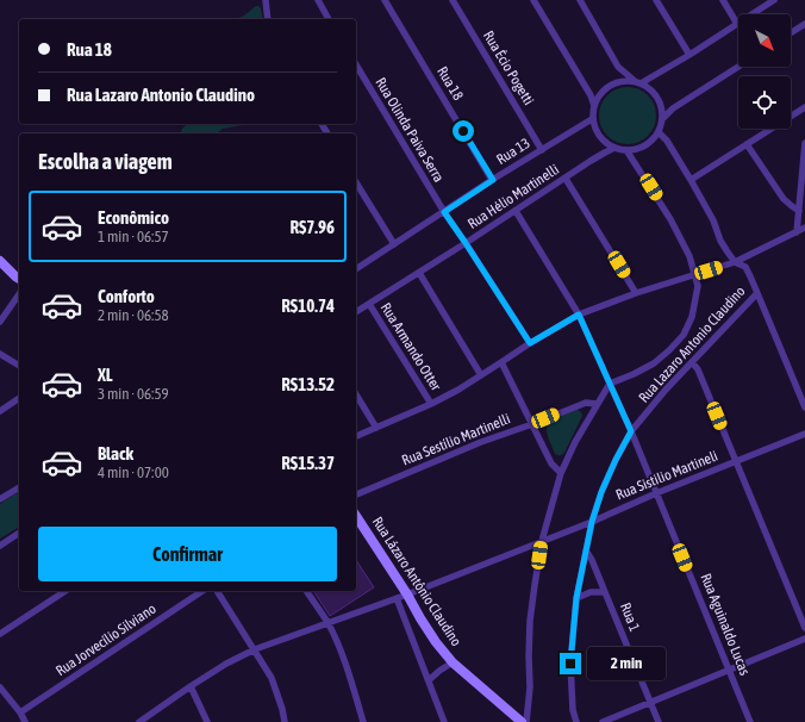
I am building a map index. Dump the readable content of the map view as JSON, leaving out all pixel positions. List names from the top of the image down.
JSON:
{
  "streets": {
    "main road": ["Rua Lázaro Antônio Claudino"],
    "street": [
      "Rua Écio Pogetti",
      "Rua 18",
      "Rua Olinda Paiva Serra",
      "Rua 13",
      "Rua Hélio Martinelli",
      "Rua Lazaro Antonio Claudino",
      "Rua Armando Otter",
      "Rua Sestílio Martinelli",
      "Rua Sistilio Martineli",
      "Rua 1",
      "Rua Aguinaldo Lucas",
      "Rua Jorvecílio Silviano"
    ]
  },
  "crossings": [
    ["Rua Écio Pogetti", "Rua 13"],
    ["Rua 18", "Rua 13"],
    ["Rua Olinda Paiva Serra", "Rua 13"],
    ["Rua Olinda Paiva Serra", "Rua Hélio Martinelli"],
    ["Rua 13", "Rua Hélio Martinelli"],
    ["Rua 13", "Rua Lazaro Antonio Claudino"],
    ["Rua Hélio Martinelli", "Rua Lazaro Antonio Claudino"],
    ["Rua Hélio Martinelli", "Rua Armando Otter"],
    ["Rua Lazaro Antonio Claudino", "Rua Sistilio Martineli"],
    ["Rua Lazaro Antonio Claudino", "Rua 1"],
    ["Rua Lazaro Antonio Claudino", "Rua Aguinaldo Lucas"],
    ["Rua Sistilio Martineli", "Rua Lázaro Antônio Claudino"],
    ["Rua Sistilio Martineli", "Rua Aguinaldo Lucas"]
  ],
  "north": "bottom right",
  "page": {
    "banner": ["Rua 18", "Rua Lazaro Antonio Claudino"],
    "heading": "Escolha a viagem",
    "list": [
      {
        "name": "Econômico",
        "note": "1 min · 06:57",
        "value": "R$7.96"
      },
      {
        "name": "Conforto",
        "note": "2 min · 06:58",
        "value": "R$10.74"
      },
      {
        "name": "XL",
        "note": "3 min · 06:59",
        "value": "R$13.52"
      },
      {
        "name": "Black",
        "note": "4 min · 07:00",
        "value": "R$15.37"
      }
    ],
    "buttons": "Confirmar",
    "bubble": "2 min"
  }
}
